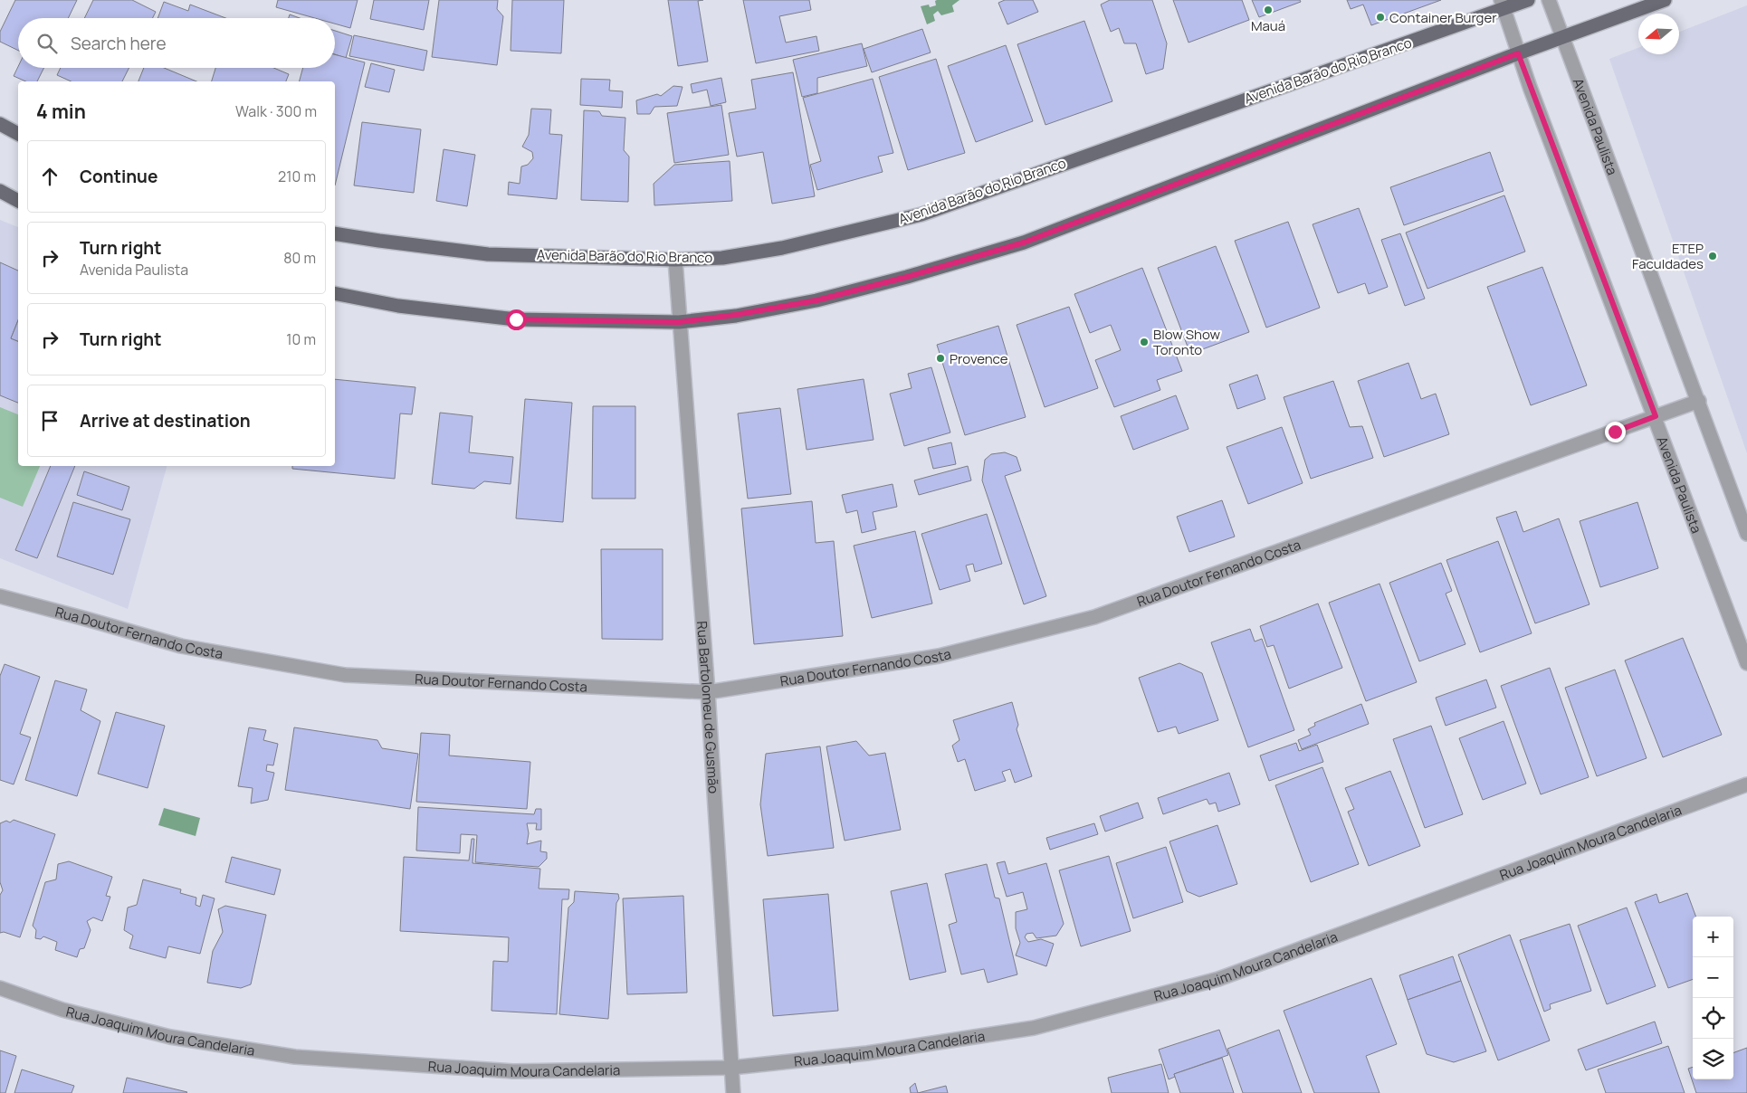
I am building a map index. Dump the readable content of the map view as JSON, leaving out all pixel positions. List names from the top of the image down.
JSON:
{
  "streets": {
    "main road": ["Avenida Barão do Rio Branco"],
    "street": [
      "Avenida Paulista",
      "Rua Doutor Fernando Costa",
      "Rua Bartolomeu de Gusmão",
      "Rua Joaquim Moura Candelaria"
    ]
  },
  "crossings": [
    ["Avenida Barão do Rio Branco", "Avenida Paulista"],
    ["Avenida Barão do Rio Branco", "Rua Bartolomeu de Gusmão"],
    ["Avenida Paulista", "Rua Doutor Fernando Costa"],
    ["Rua Doutor Fernando Costa", "Rua Bartolomeu de Gusmão"],
    ["Rua Bartolomeu de Gusmão", "Rua Joaquim Moura Candelaria"]
  ],
  "places": [
    "Mauá",
    "Container Burger",
    "ETEP Faculdades",
    "Blow Show Toronto",
    "Provence"
  ],
  "north": "left",
  "page": {
    "search": "Search here",
    "heading": ["4 min", "Walk · 300 m"],
    "list": [
      ["Continue", "210 m"],
      ["Turn right", "Avenida Paulista", "80 m"],
      ["Turn right", "10 m"],
      "Arrive at destination"
    ],
    "map_buttons": ["+", "−"]
  }
}
